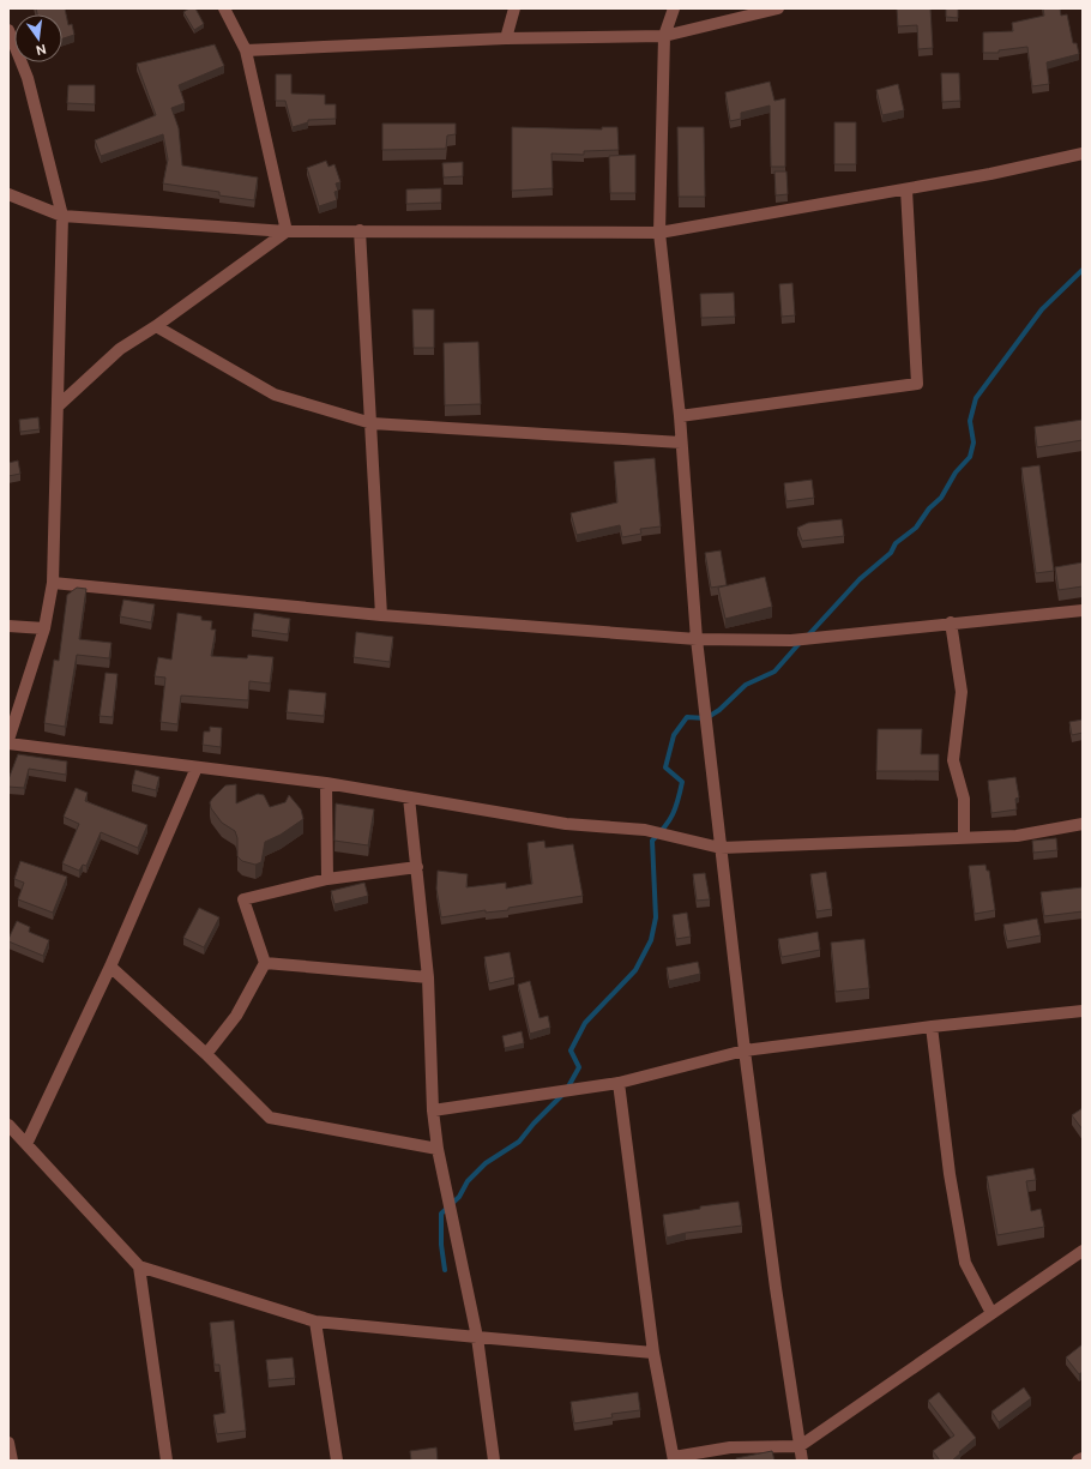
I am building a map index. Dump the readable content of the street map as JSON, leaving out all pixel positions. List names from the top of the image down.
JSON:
{
  "north": "bottom"
}
